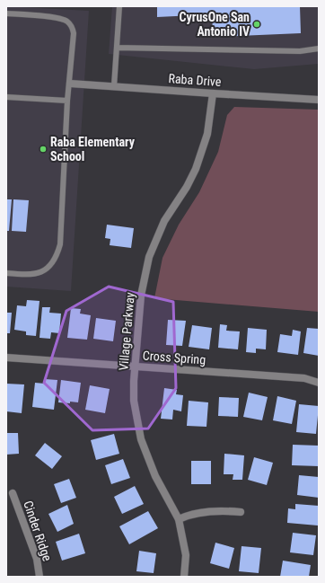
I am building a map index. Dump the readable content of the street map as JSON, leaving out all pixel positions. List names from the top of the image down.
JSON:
{
  "streets": {
    "street": [
      "Raba Drive",
      "Village Parkway",
      "Cross Spring",
      "Cinder Ridge"
    ]
  },
  "crossings": [
    ["Raba Drive", "Village Parkway"],
    ["Village Parkway", "Cross Spring"]
  ],
  "places": ["CyrusOne San Antonio IV", "Raba Elementary School"]
}
